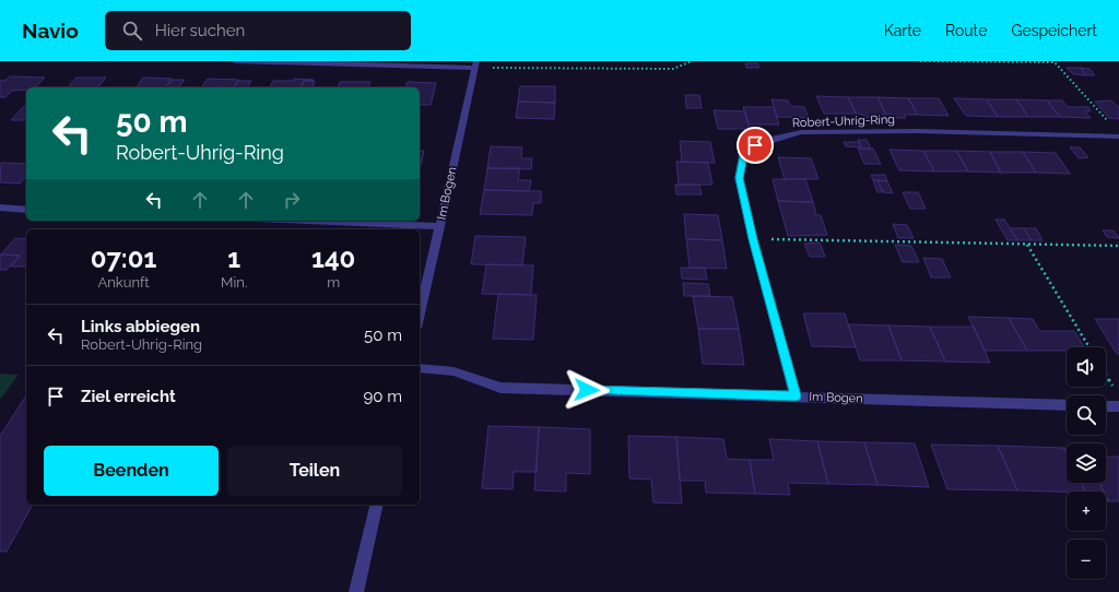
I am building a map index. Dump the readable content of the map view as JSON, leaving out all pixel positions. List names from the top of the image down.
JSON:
{
  "streets": {
    "street": ["Robert-Uhrig-Ring", "Im Bogen"]
  },
  "crossings": [
    ["Robert-Uhrig-Ring", "Im Bogen"]
  ],
  "page": {
    "header": "Navio",
    "search": "Hier suchen",
    "nav": ["Karte", "Route", "Gespeichert"],
    "turn": ["50 m", "Robert-Uhrig-Ring"],
    "eta": [
      "07:01",
      "Ankunft",
      "1",
      "Min.",
      "140",
      "m"
    ],
    "list": [
      {
        "name": "Links abbiegen",
        "note": "Robert-Uhrig-Ring",
        "value": "50 m"
      },
      {
        "name": "Ziel erreicht",
        "value": "90 m"
      }
    ],
    "map_buttons": ["+", "−"],
    "buttons": ["Beenden", "Teilen"]
  }
}
